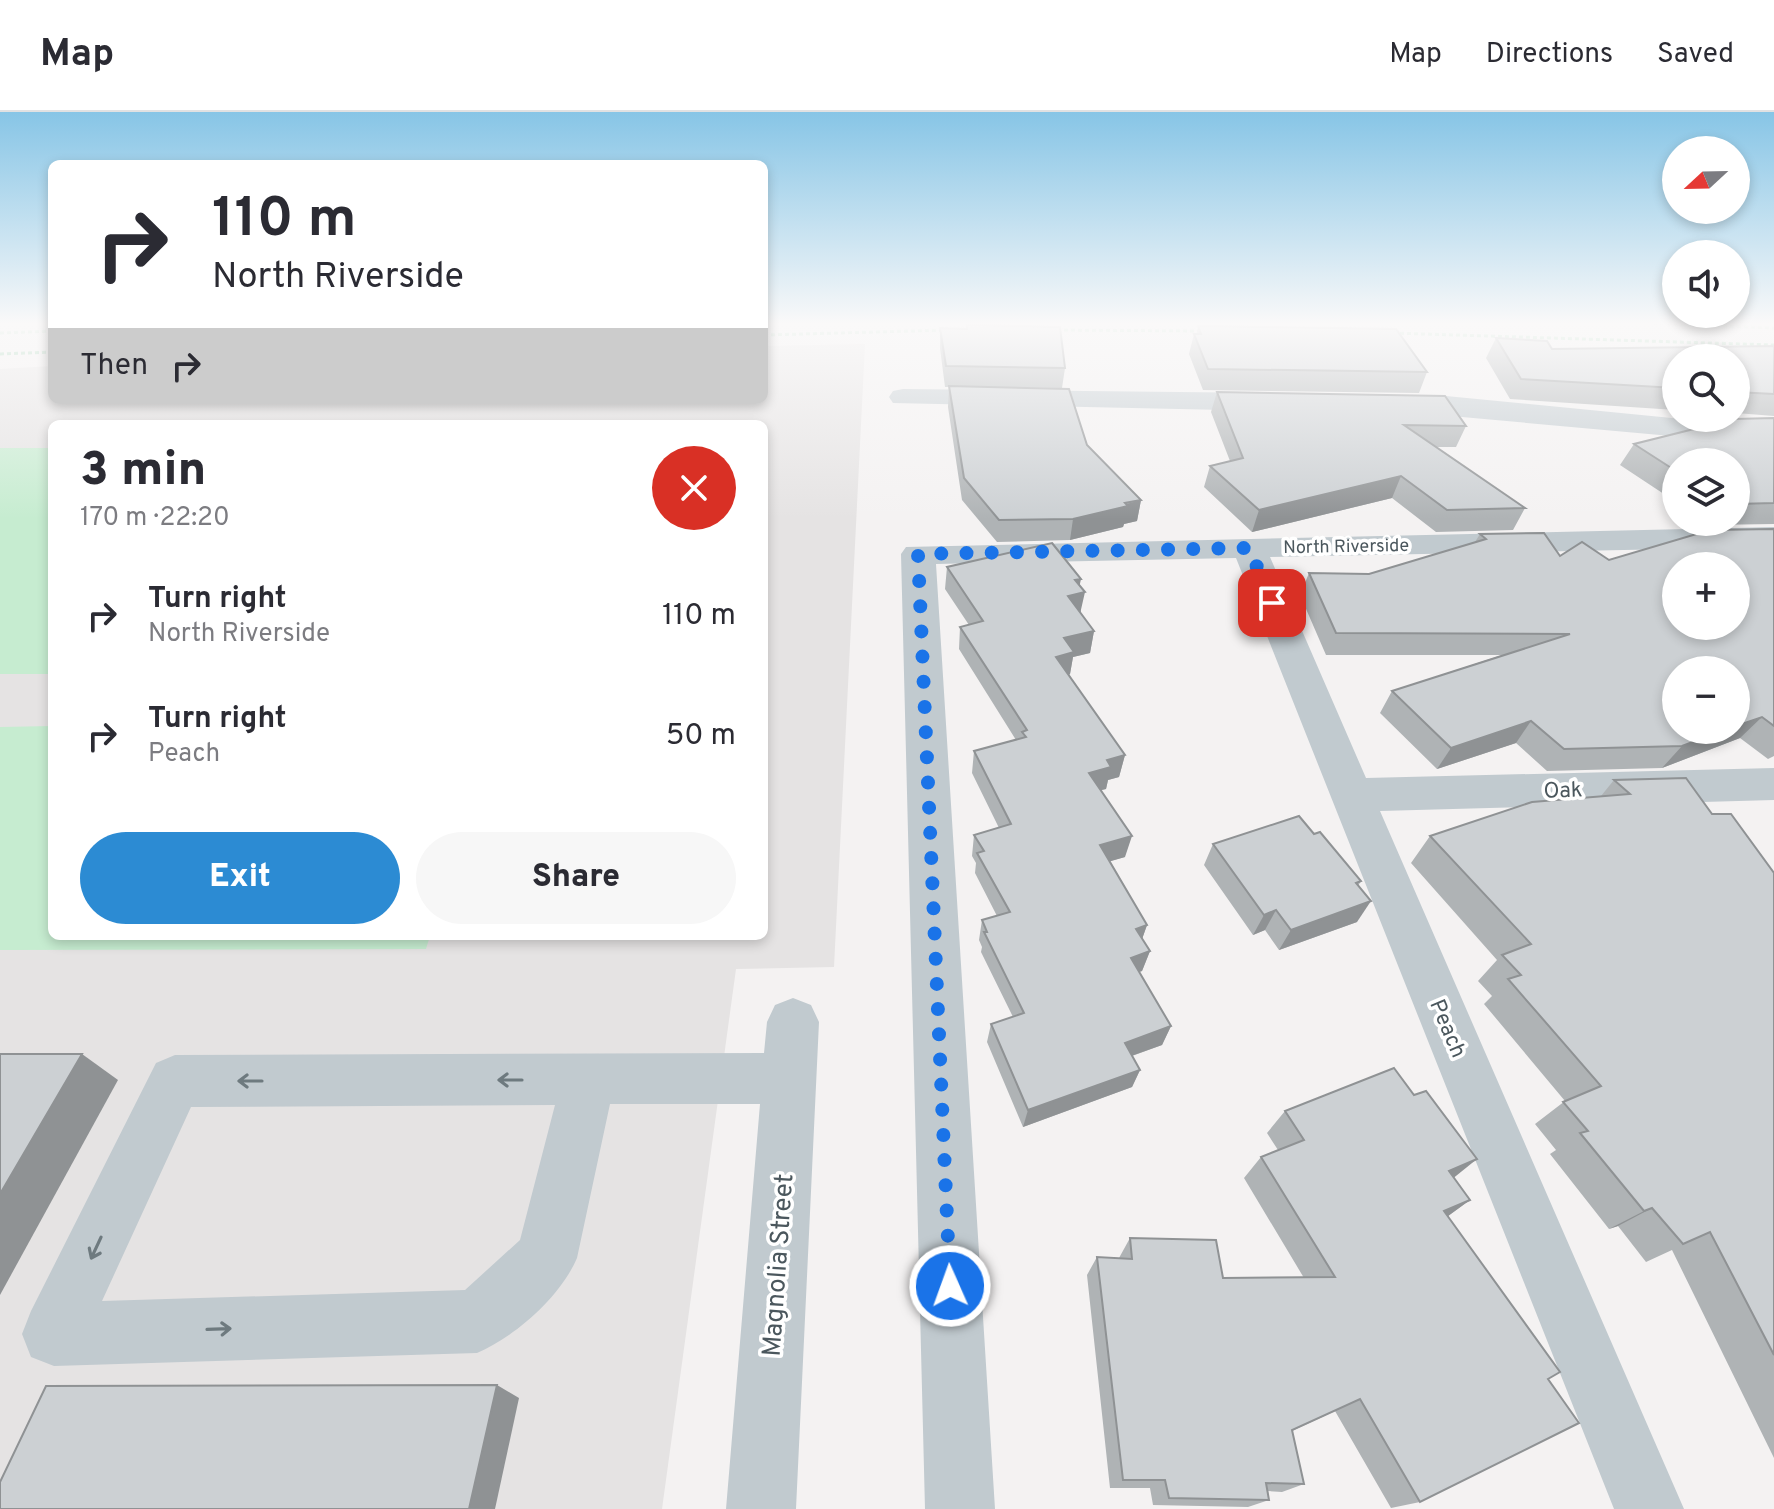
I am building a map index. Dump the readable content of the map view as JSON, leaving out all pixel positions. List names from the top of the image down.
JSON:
{
  "streets": {
    "street": [
      "North Riverside",
      "Oak",
      "Peach",
      "Magnolia Street"
    ]
  },
  "crossings": [
    ["North Riverside", "Peach"],
    ["Oak", "Peach"]
  ],
  "north": "left",
  "page": {
    "header": "Map",
    "nav": ["Map", "Directions", "Saved"],
    "map_buttons": ["+", "−"],
    "turn": ["110 m", "North Riverside"],
    "then": "Then",
    "heading": ["3 min", "170 m · 22:20"],
    "list": [
      {
        "name": "Turn right",
        "note": "North Riverside",
        "value": "110 m"
      },
      {
        "name": "Turn right",
        "note": "Peach",
        "value": "50 m"
      }
    ],
    "buttons": ["Exit", "Share"]
  }
}
